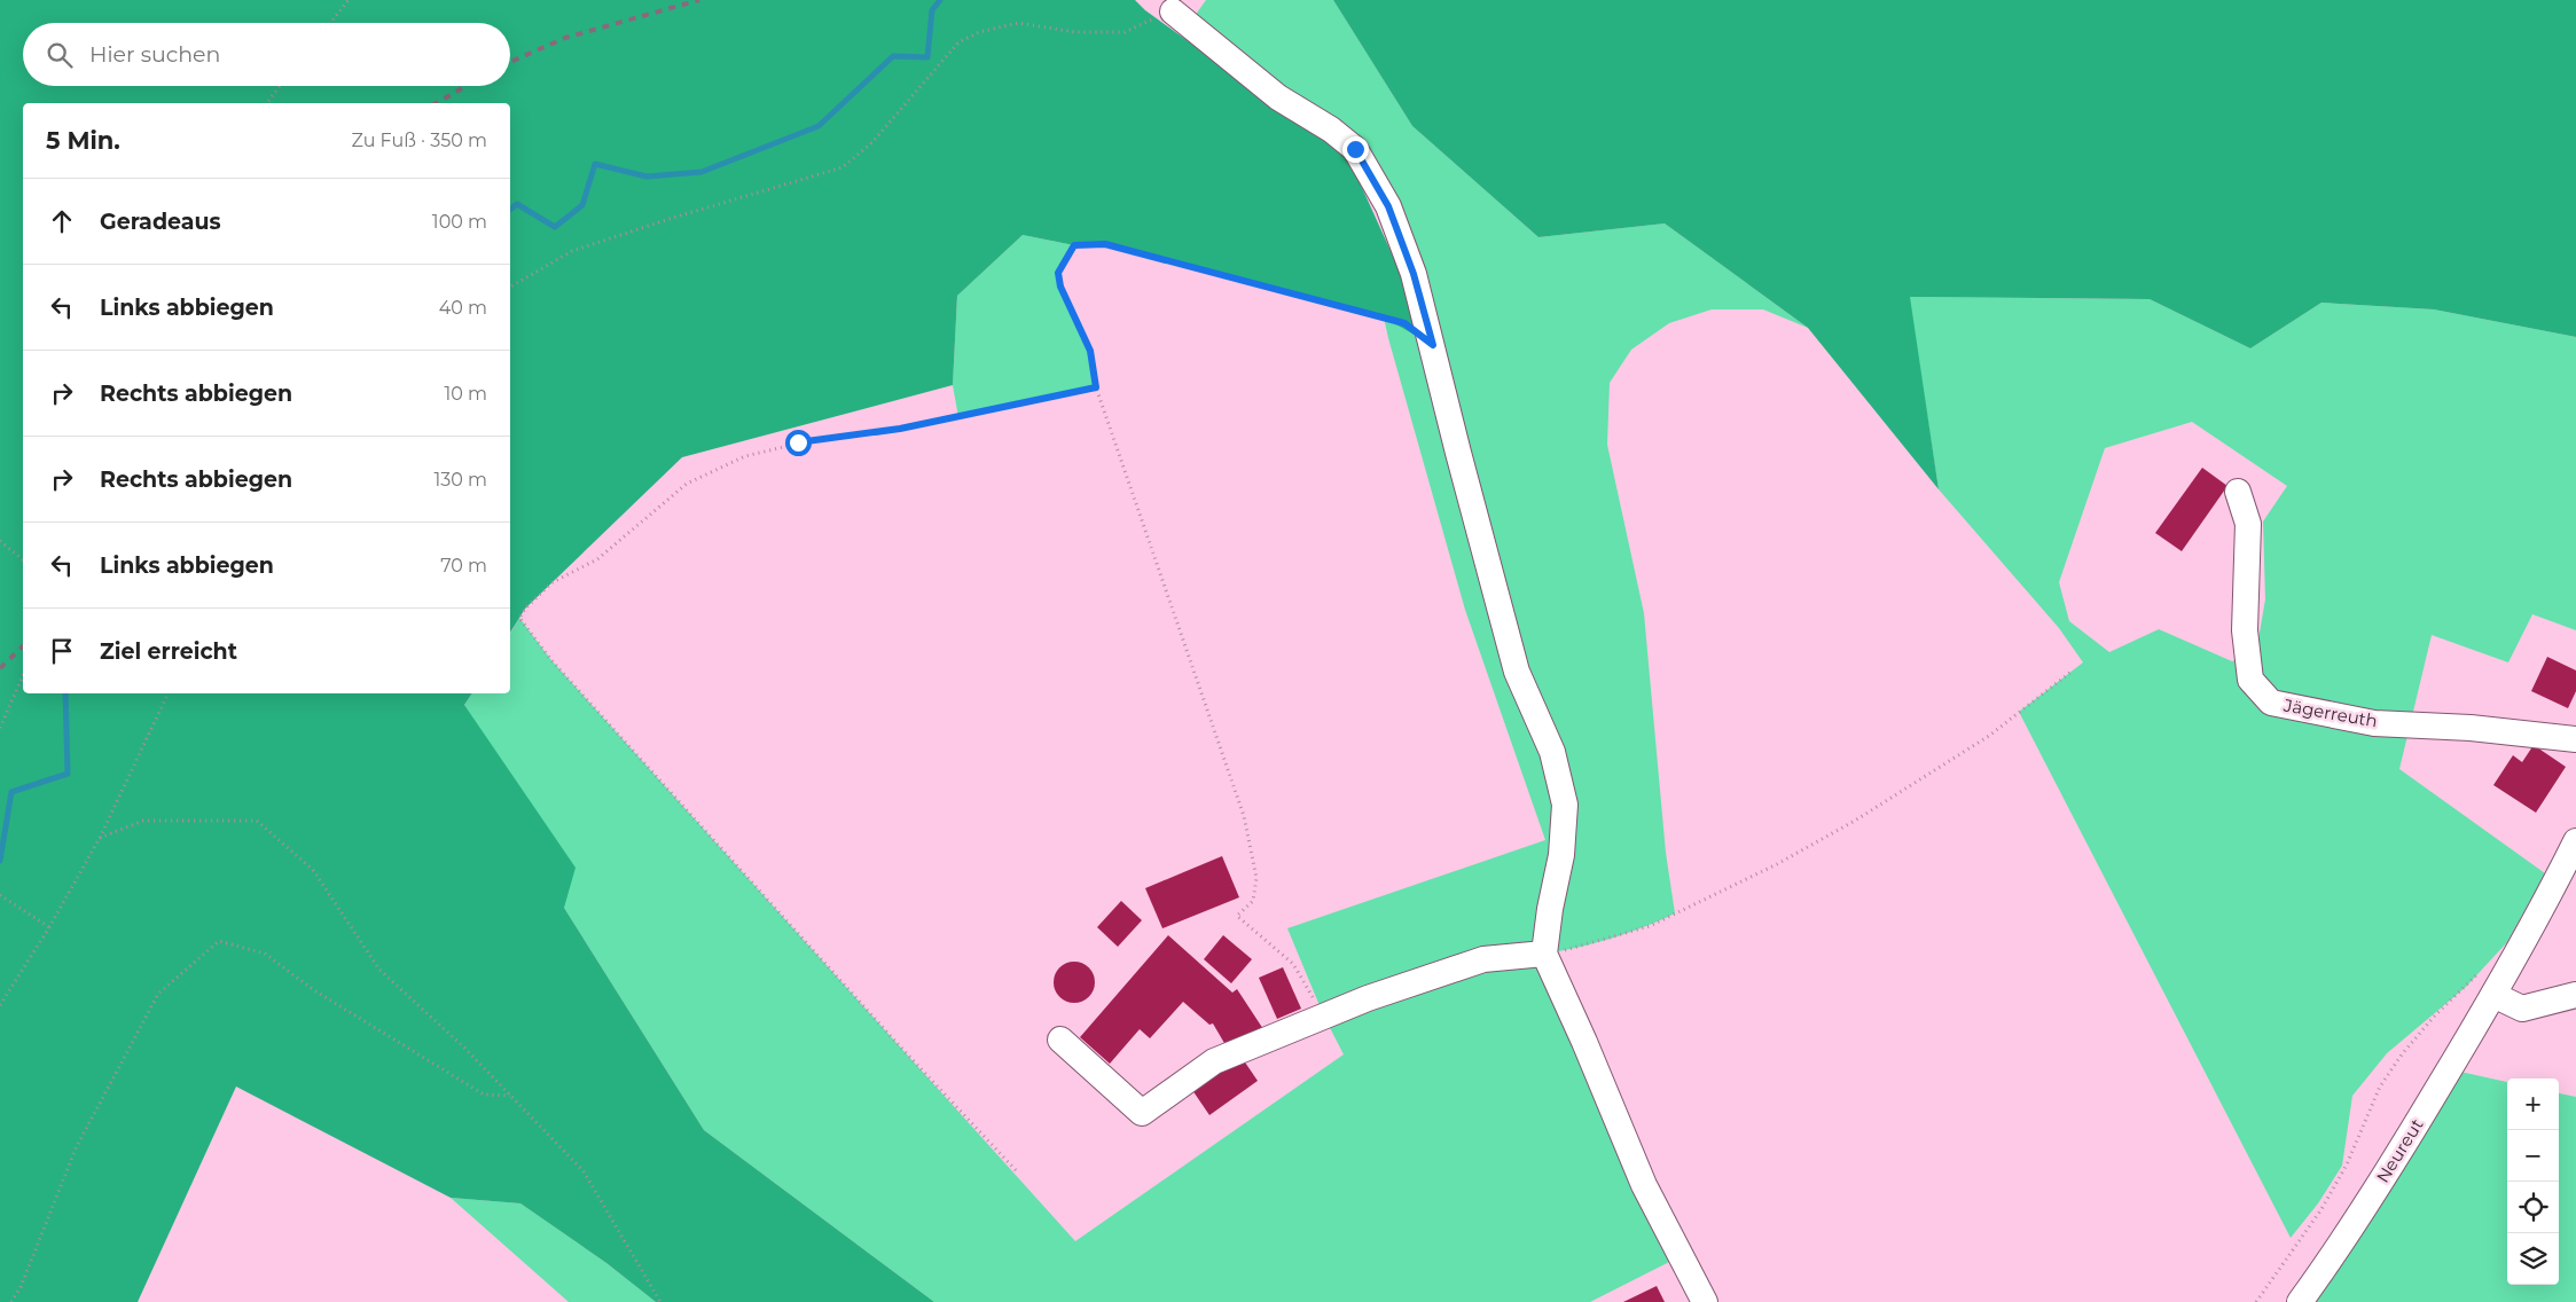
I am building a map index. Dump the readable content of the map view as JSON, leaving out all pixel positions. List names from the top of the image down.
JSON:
{
  "streets": {
    "street": ["Jägerreuth", "Neureut"]
  },
  "page": {
    "search": "Hier suchen",
    "heading": ["5 Min.", "Zu Fuß · 350 m"],
    "list": [
      ["Geradeaus", "100 m"],
      ["Links abbiegen", "40 m"],
      ["Rechts abbiegen", "10 m"],
      ["Rechts abbiegen", "130 m"],
      ["Links abbiegen", "70 m"],
      "Ziel erreicht"
    ],
    "map_buttons": ["+", "−"]
  }
}
